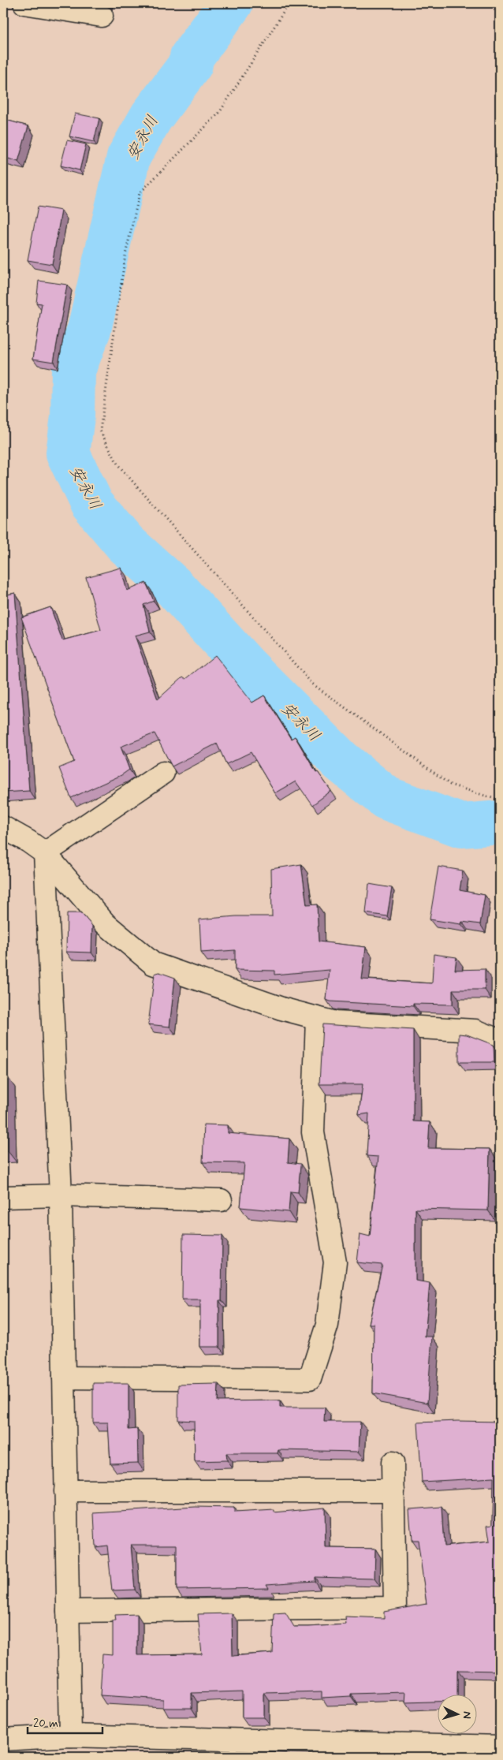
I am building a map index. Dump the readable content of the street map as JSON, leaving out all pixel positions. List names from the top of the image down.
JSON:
{
  "water": ["安永川"],
  "scale_bar": "20 m",
  "north": "right"
}
